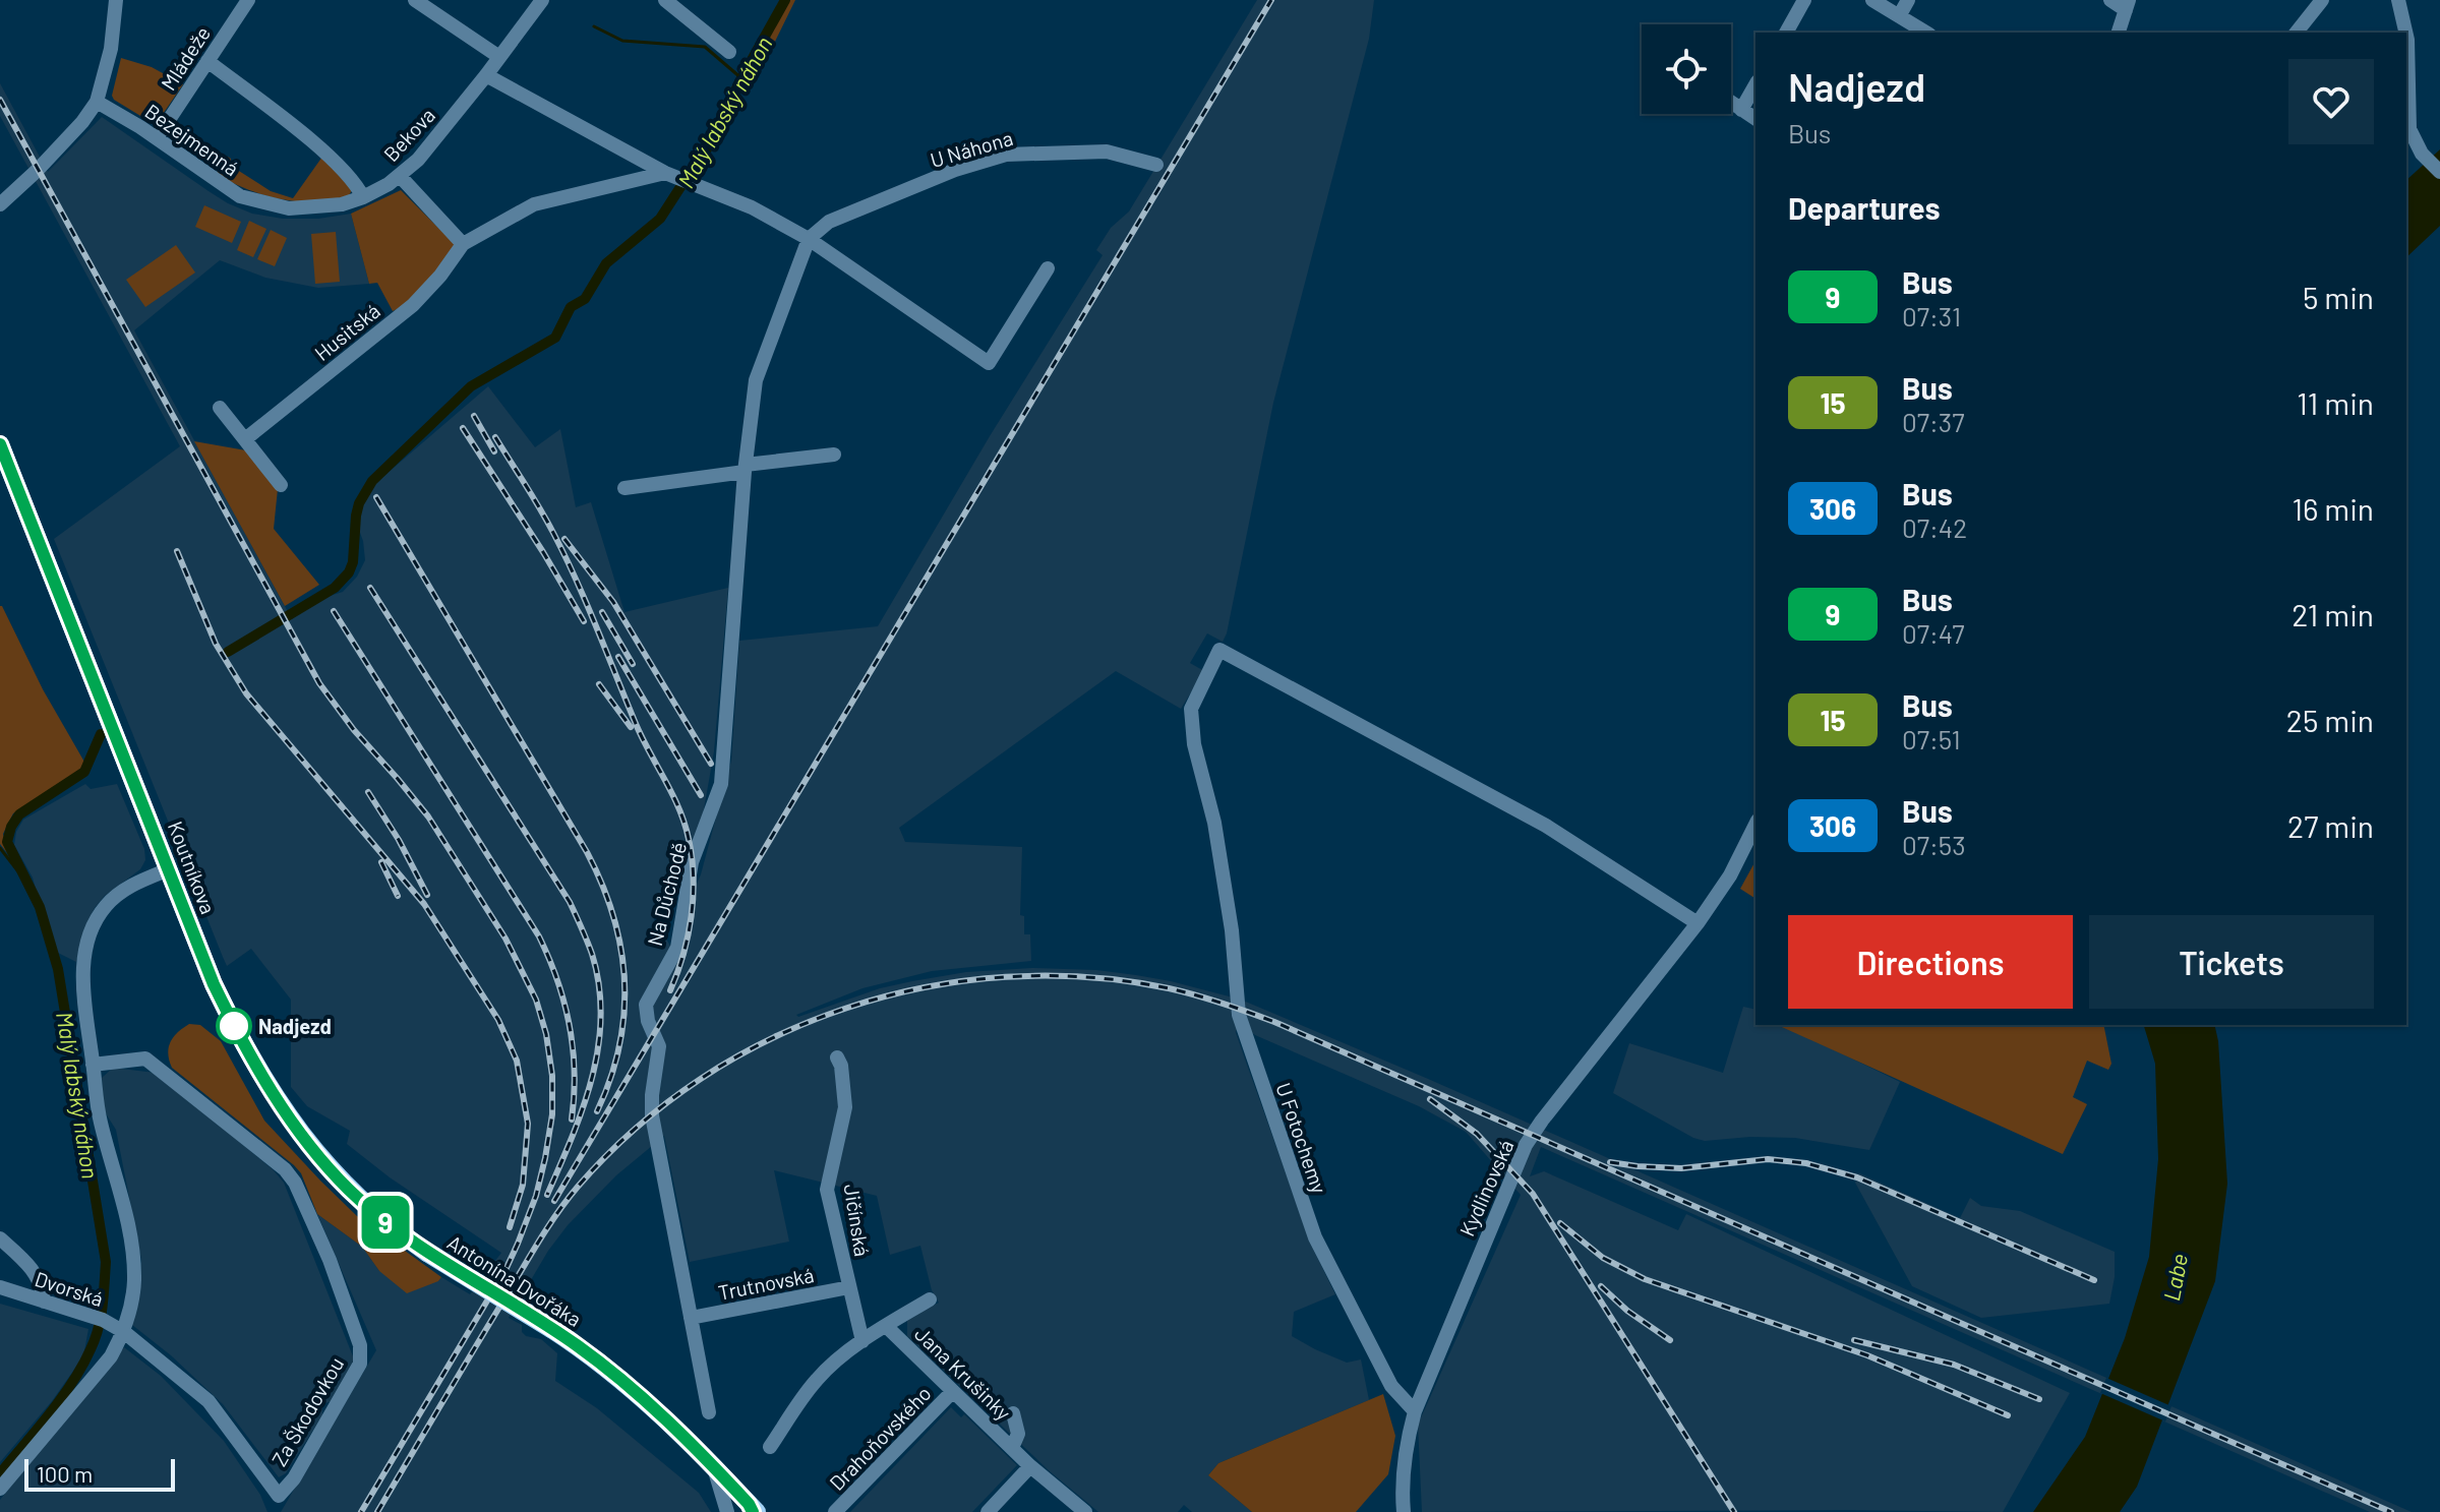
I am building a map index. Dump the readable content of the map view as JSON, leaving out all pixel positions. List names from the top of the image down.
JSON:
{
  "streets": {
    "main road": ["Koutníkova", "Antonína Dvořáka"],
    "street": [
      "Mládeže",
      "Bekova",
      "Bezejmenná",
      "U Náhona",
      "Husitská",
      "Na Důchodě",
      "U Fotochemy",
      "Kydlinovská",
      "Jičínská",
      "Trutnovská",
      "Dvorská",
      "Jana Krušinky",
      "Za Škodovkou",
      "Drahoňovského"
    ]
  },
  "crossings": [
    ["Mládeže", "Bezejmenná"],
    ["Bekova", "Bezejmenná"],
    ["U Náhona", "Na Důchodě"],
    ["Koutníkova", "Antonína Dvořáka"],
    ["Na Důchodě", "Trutnovská"],
    ["U Fotochemy", "Kydlinovská"],
    ["Jičínská", "Trutnovská"],
    ["Dvorská", "Za Škodovkou"],
    ["Jana Krušinky", "Drahoňovského"]
  ],
  "water": ["Malý labský náhon", "Labe"],
  "places": ["Nadjezd"],
  "lines": ["bus line 9"],
  "scale_bar": "100 m",
  "page": {
    "on_map": "9",
    "heading": [
      ["Nadjezd", "Bus"],
      "Departures"
    ],
    "list": [
      {
        "mark": "9",
        "name": "Bus",
        "note": "07:31",
        "value": "5 min"
      },
      {
        "mark": "15",
        "name": "Bus",
        "note": "07:37",
        "value": "11 min"
      },
      {
        "mark": "306",
        "name": "Bus",
        "note": "07:42",
        "value": "16 min"
      },
      {
        "mark": "9",
        "name": "Bus",
        "note": "07:47",
        "value": "21 min"
      },
      {
        "mark": "15",
        "name": "Bus",
        "note": "07:51",
        "value": "25 min"
      },
      {
        "mark": "306",
        "name": "Bus",
        "note": "07:53",
        "value": "27 min"
      }
    ],
    "buttons": ["Directions", "Tickets"],
    "scale": "100 m"
  }
}
